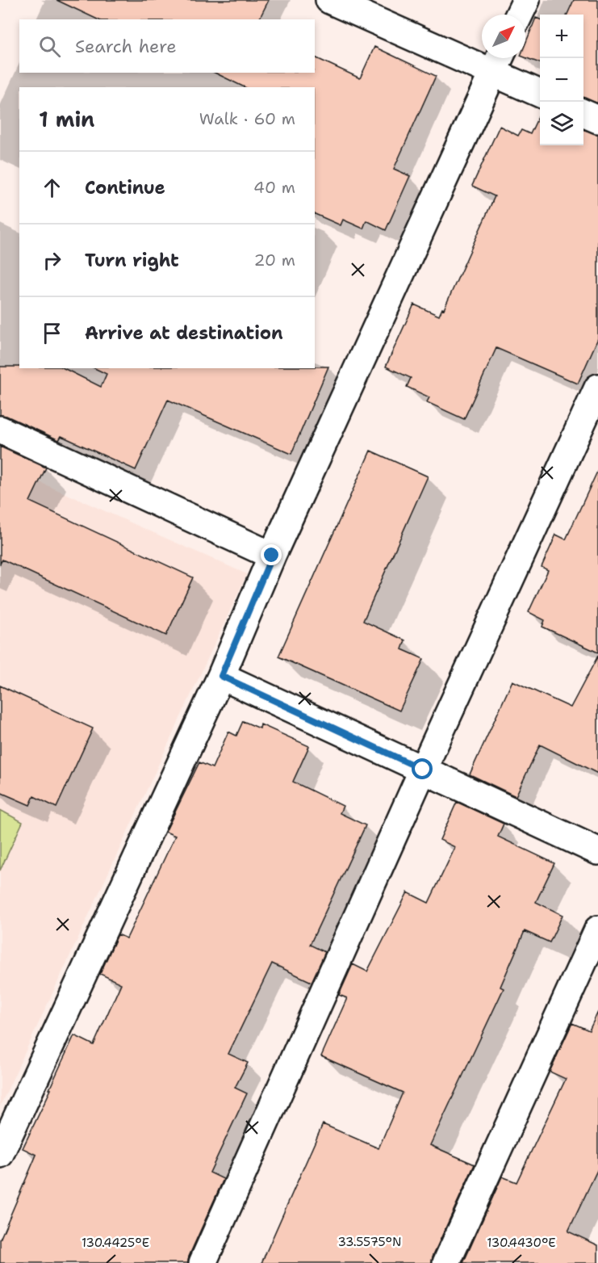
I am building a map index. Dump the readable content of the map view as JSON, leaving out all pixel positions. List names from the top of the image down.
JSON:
{
  "north": "top right",
  "page": {
    "map_buttons": ["+", "−"],
    "search": "Search here",
    "heading": ["1 min", "Walk · 60 m"],
    "list": [
      ["Continue", "40 m"],
      ["Turn right", "20 m"],
      "Arrive at destination"
    ]
  },
  "coordinates": ["33.5575°N", "130.4425°E", "130.4430°E"]
}
